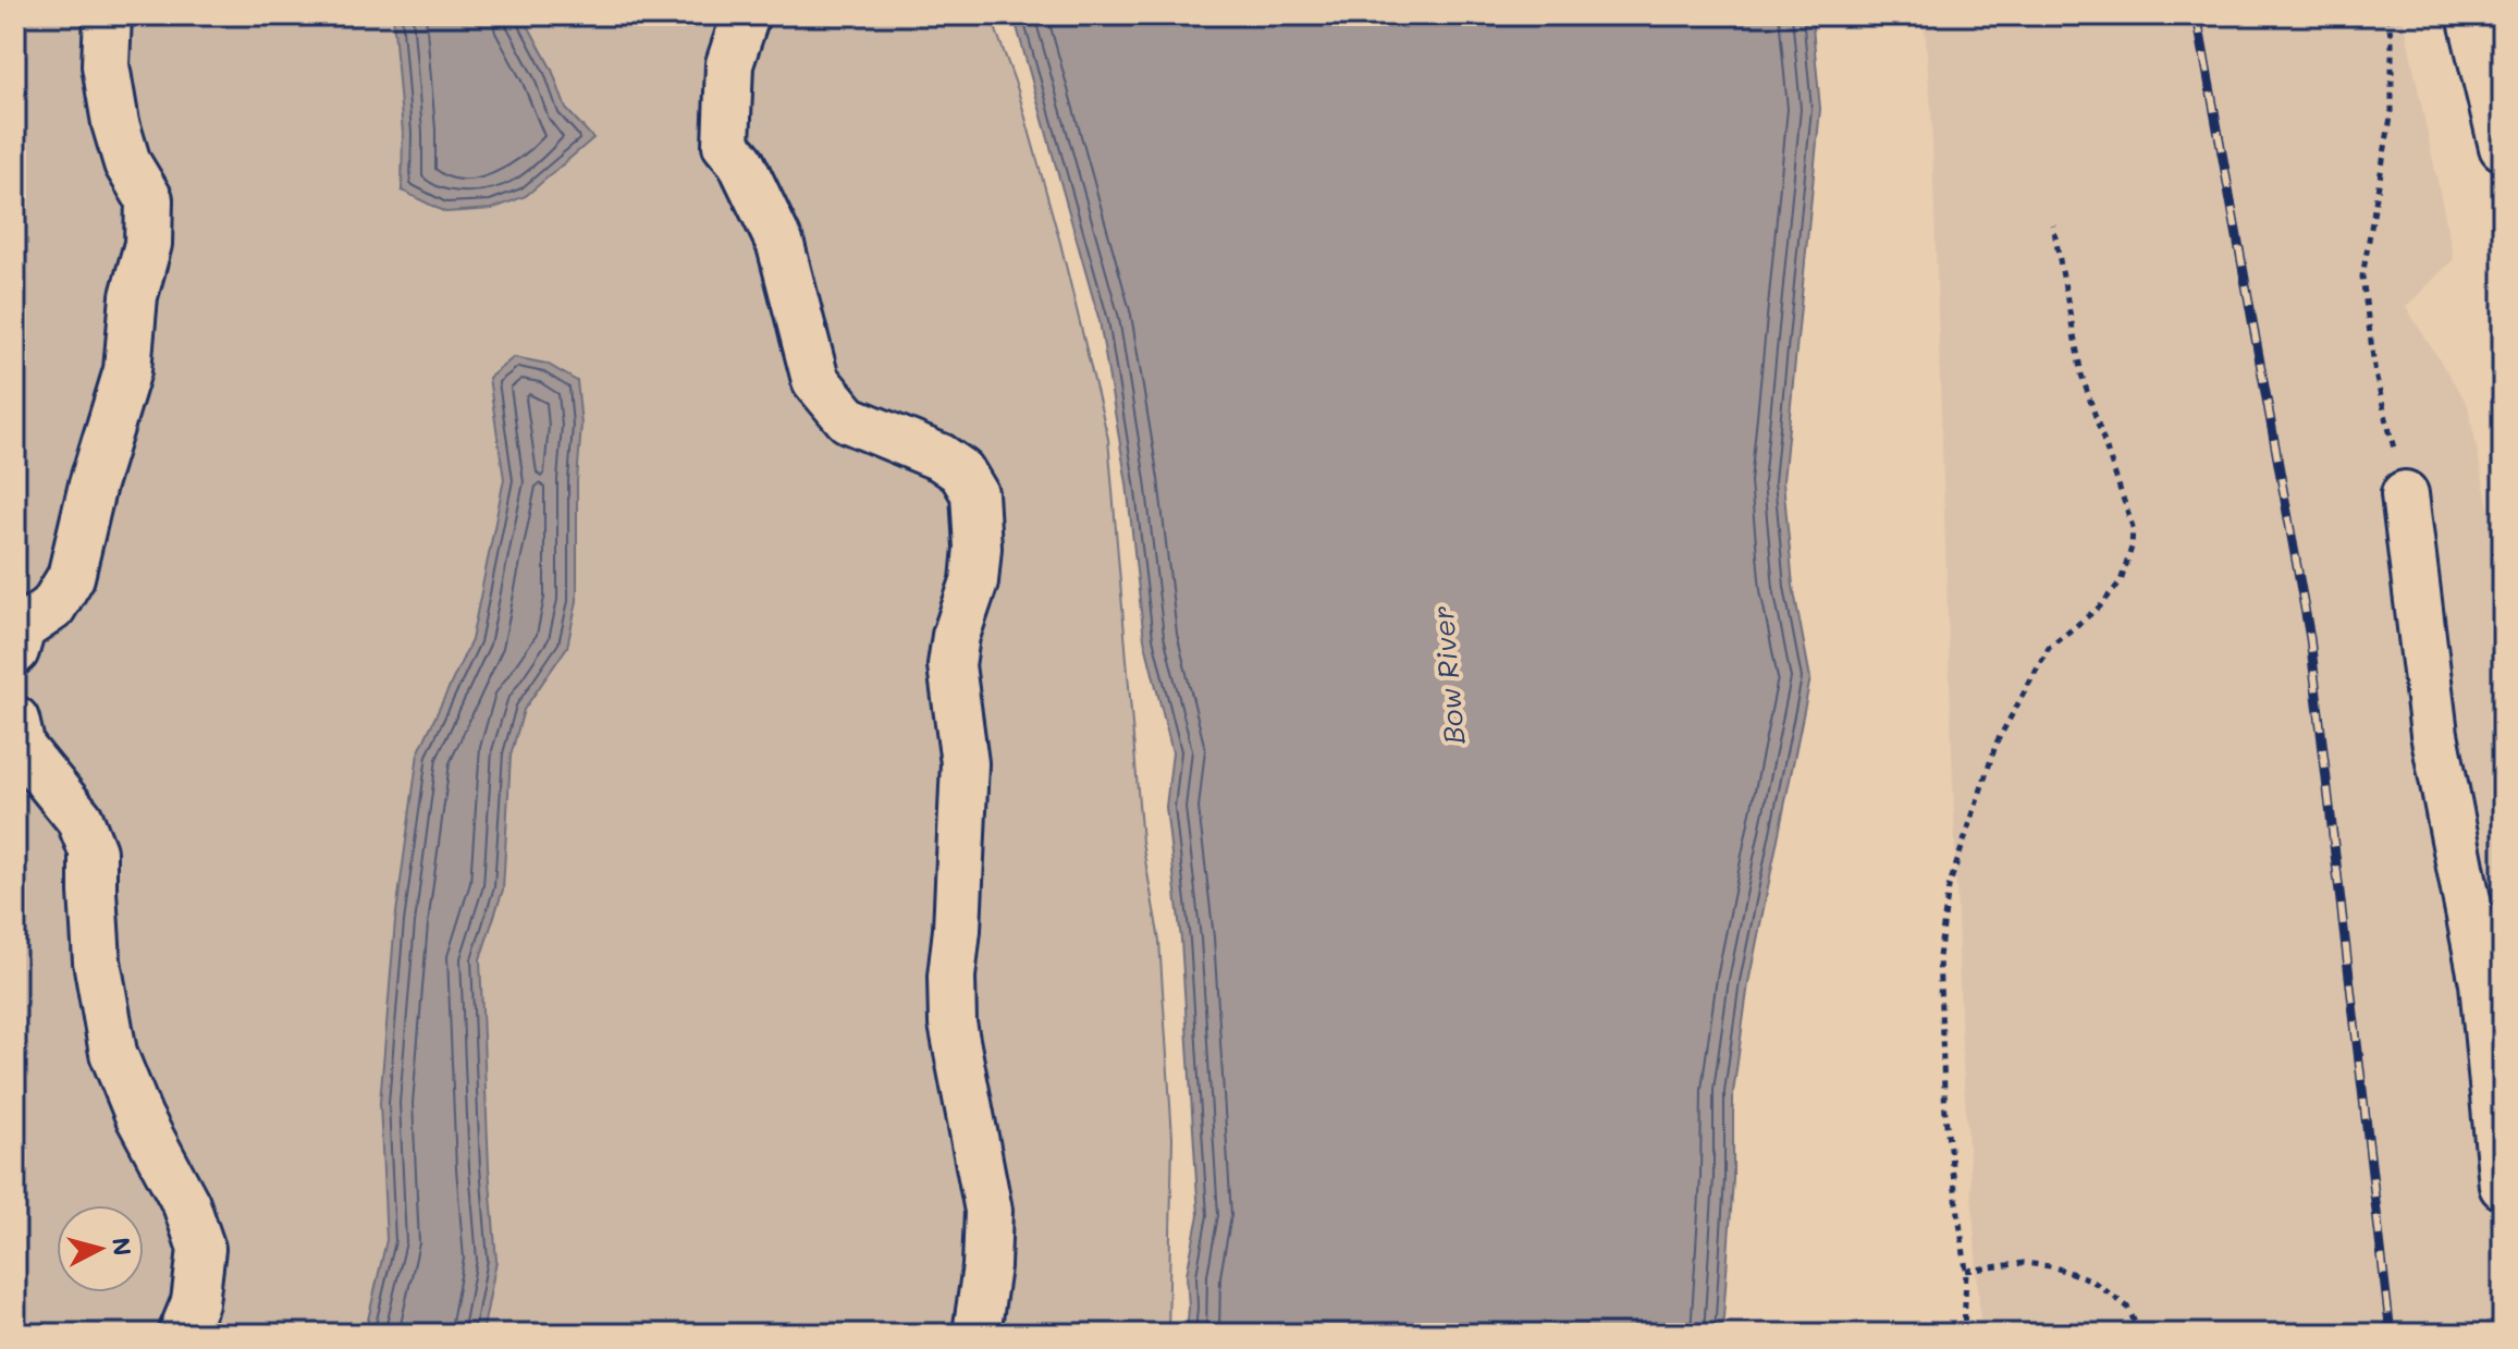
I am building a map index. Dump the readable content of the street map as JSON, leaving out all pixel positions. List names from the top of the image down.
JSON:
{
  "water": ["Bow River"],
  "north": "right"
}
